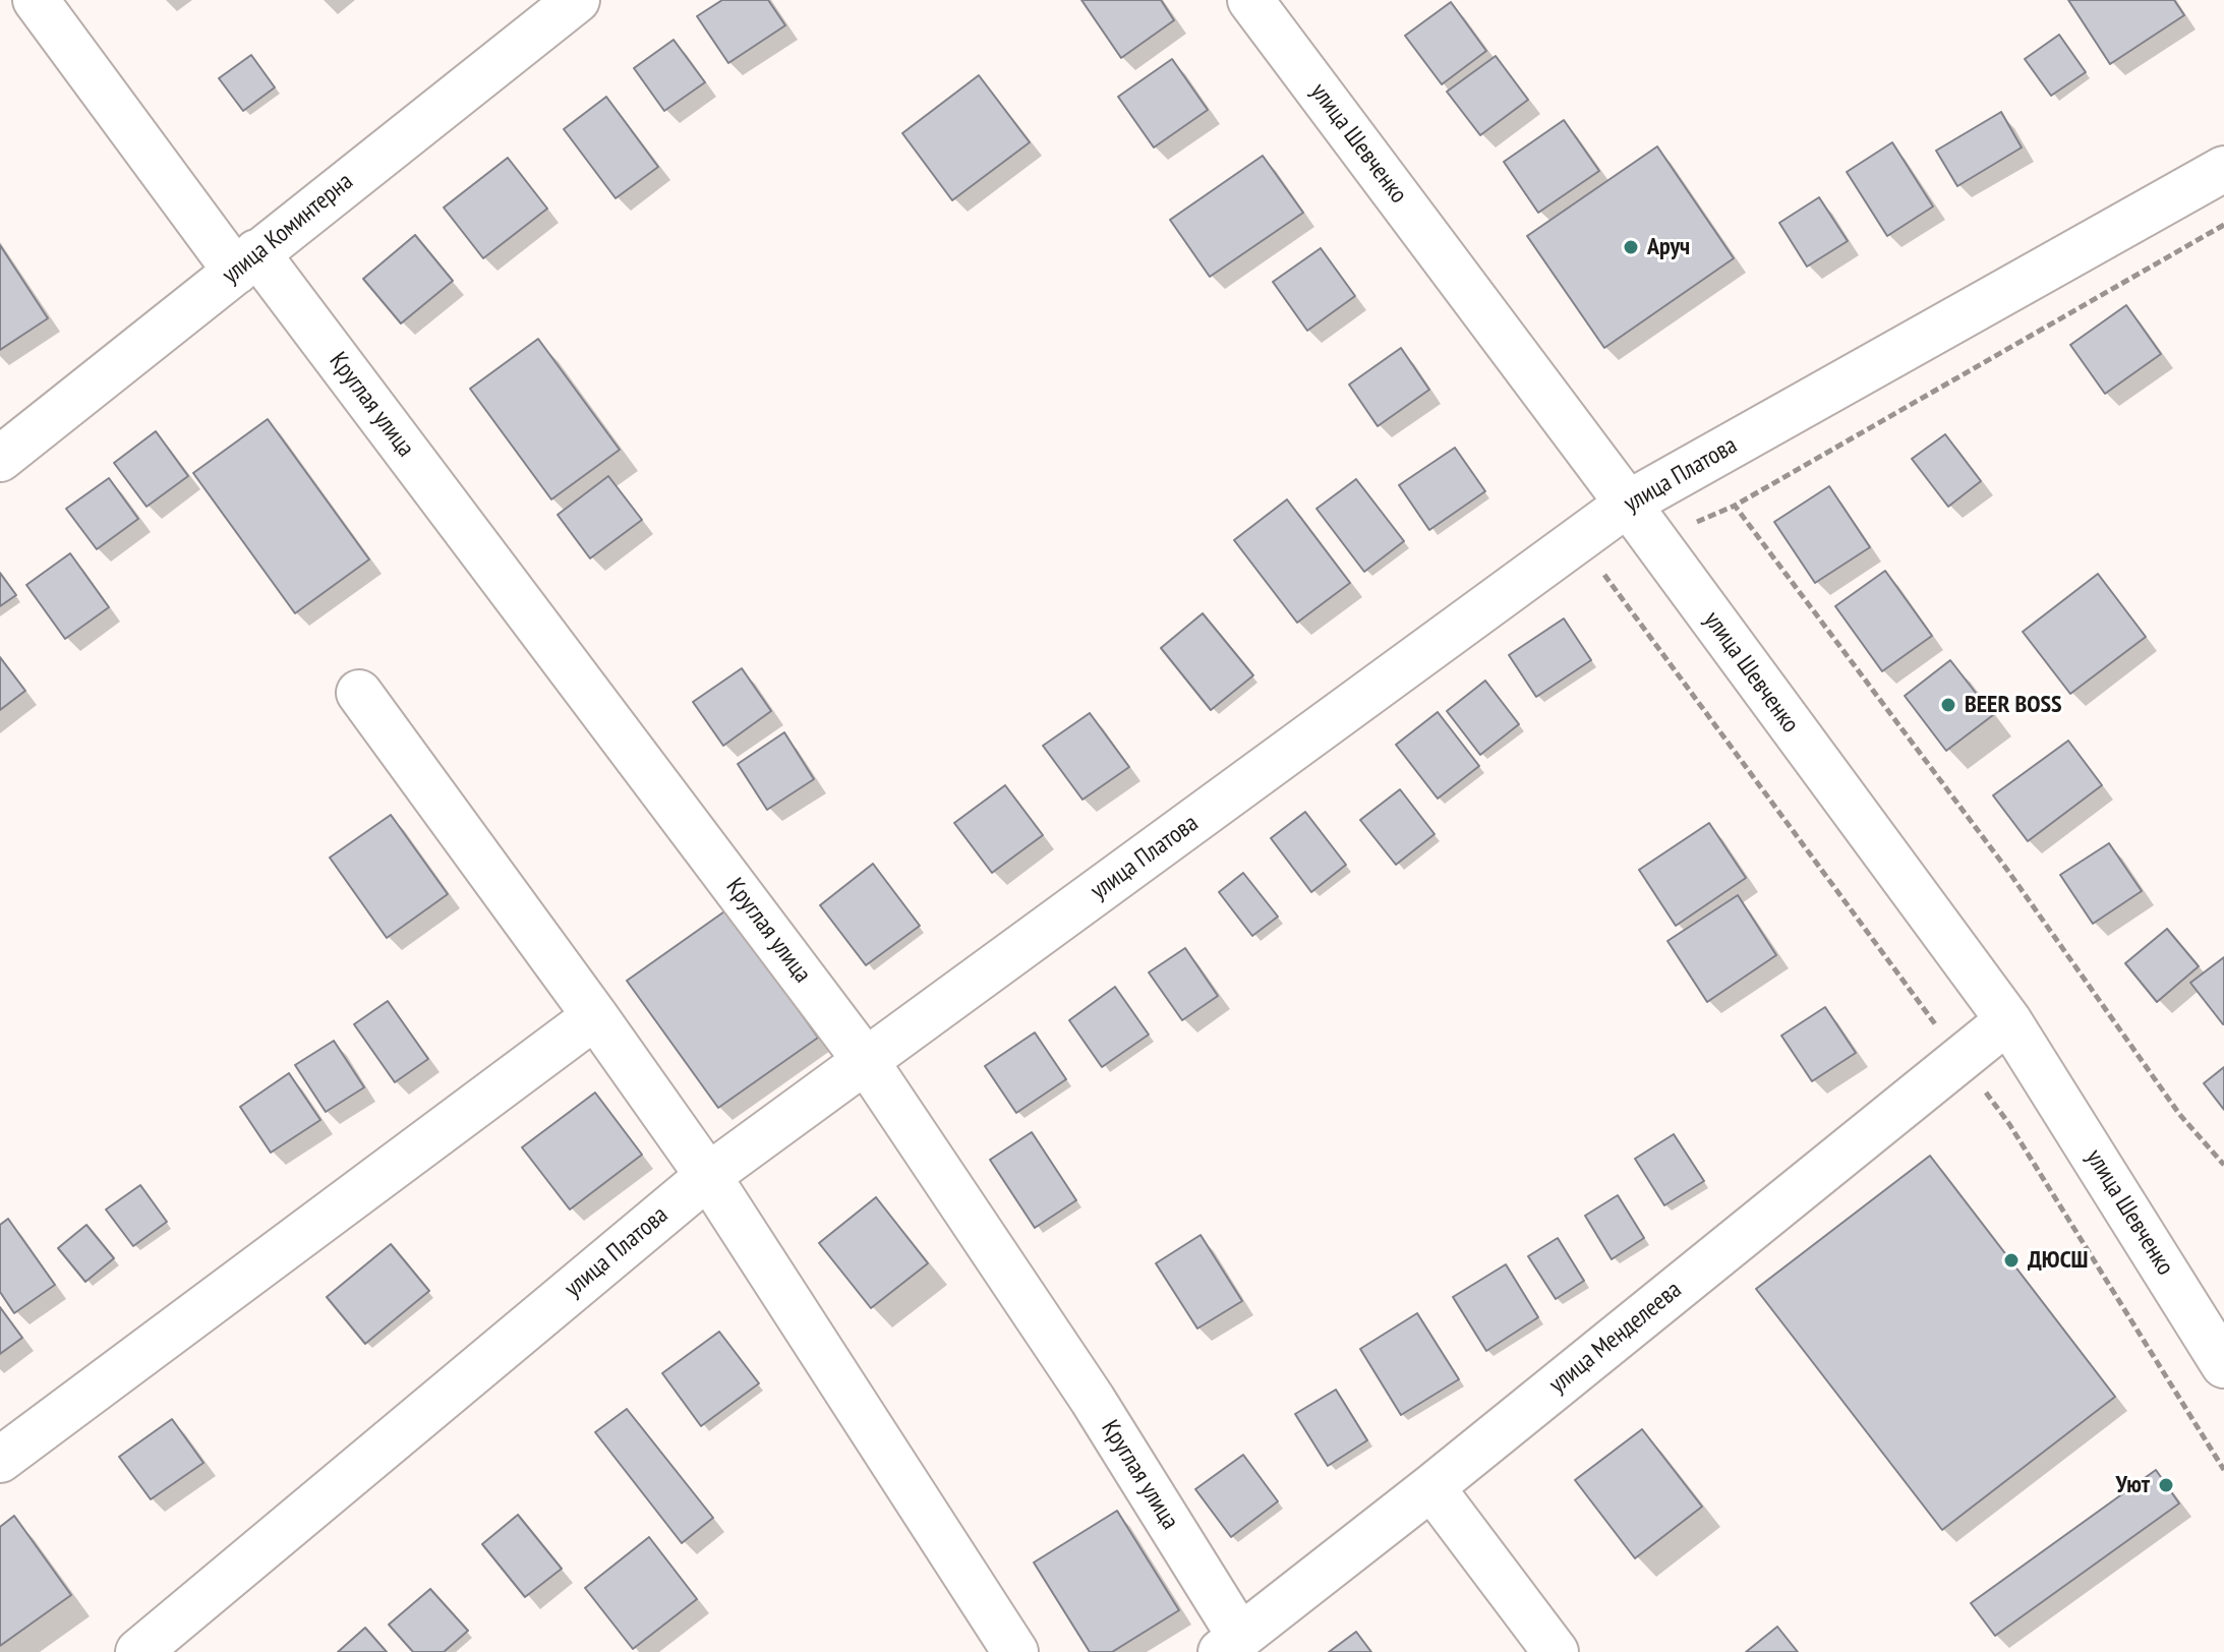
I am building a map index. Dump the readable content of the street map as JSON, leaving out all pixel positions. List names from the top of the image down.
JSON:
{
  "streets": {
    "street": [
      "улица Шевченко",
      "улица Коминтерна",
      "Круглая улица",
      "улица Платова",
      "улица Менделеева"
    ]
  },
  "crossings": [
    ["улица Шевченко", "улица Платова"],
    ["улица Шевченко", "улица Менделеева"],
    ["улица Коминтерна", "Круглая улица"],
    ["Круглая улица", "улица Платова"],
    ["Круглая улица", "улица Менделеева"]
  ],
  "places": [
    "Аруч",
    "BEER BOSS",
    "ДЮСШ",
    "Уют"
  ]
}
